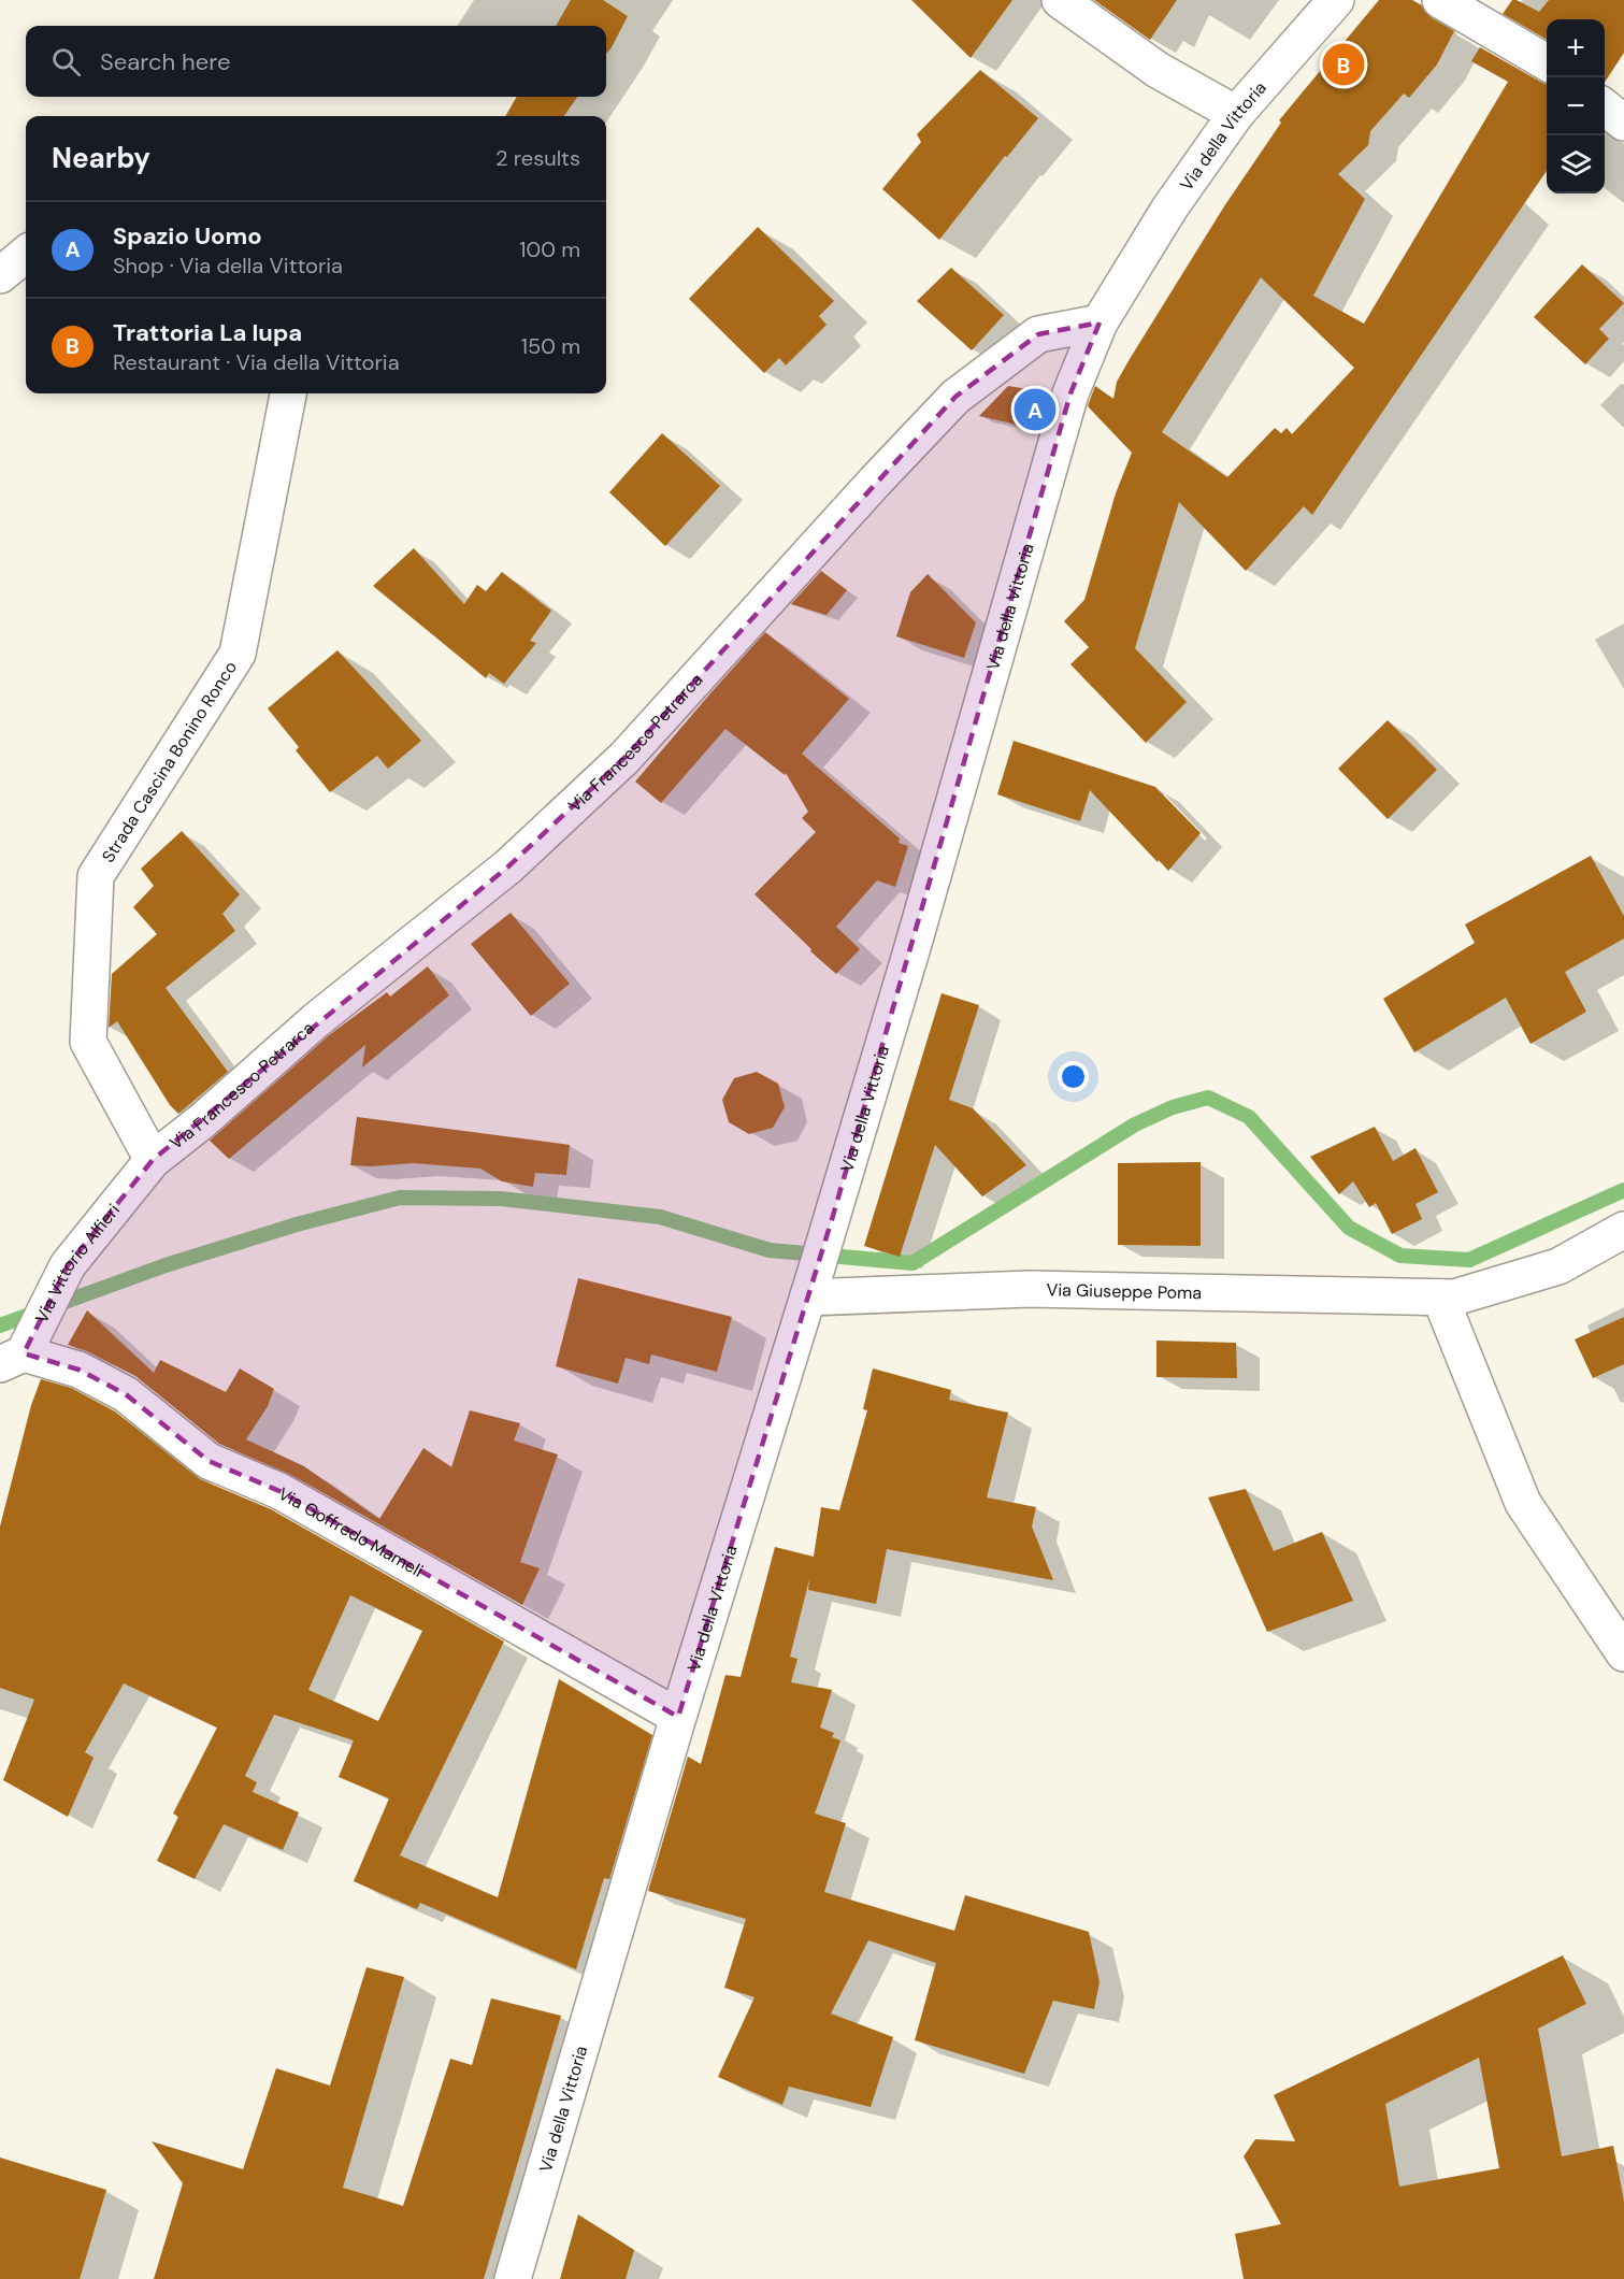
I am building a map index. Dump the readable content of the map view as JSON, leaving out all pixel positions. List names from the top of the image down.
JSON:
{
  "streets": {
    "street": [
      "Via della Vittoria",
      "Via Francesco Petrarca",
      "Strada Cascina Bonino Ronco",
      "Via Vittorio Alfieri",
      "Via Giuseppe Poma",
      "Via Goffredo Mameli"
    ]
  },
  "crossings": [
    ["Via della Vittoria", "Via Francesco Petrarca"],
    ["Via della Vittoria", "Via Giuseppe Poma"],
    ["Via della Vittoria", "Via Goffredo Mameli"],
    ["Via Francesco Petrarca", "Strada Cascina Bonino Ronco"],
    ["Via Francesco Petrarca", "Via Vittorio Alfieri"],
    ["Strada Cascina Bonino Ronco", "Via Vittorio Alfieri"],
    ["Via Vittorio Alfieri", "Via Goffredo Mameli"]
  ],
  "page": {
    "map_buttons": ["+", "−"],
    "search": "Search here",
    "pins": ["B", "A"],
    "heading": ["Nearby", "2 results"],
    "list": [
      {
        "mark": "A",
        "name": "Spazio Uomo",
        "note": "Shop · Via della Vittoria",
        "value": "100 m"
      },
      {
        "mark": "B",
        "name": "Trattoria La lupa",
        "note": "Restaurant · Via della Vittoria",
        "value": "150 m"
      }
    ]
  }
}
